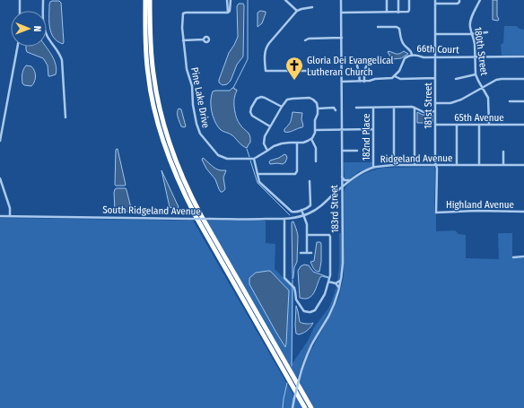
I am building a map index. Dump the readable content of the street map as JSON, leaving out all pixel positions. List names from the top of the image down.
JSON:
{
  "streets": {
    "street": [
      "66th Court",
      "180th Street",
      "Pine Lake Drive",
      "181st Street",
      "65th Avenue",
      "182nd Place",
      "Ridgeland Avenue",
      "Highland Avenue",
      "183rd Street",
      "South Ridgeland Avenue"
    ]
  },
  "crossings": [
    ["66th Court", "180th Street"],
    ["66th Court", "181st Street"],
    ["180th Street", "65th Avenue"],
    ["181st Street", "65th Avenue"],
    ["181st Street", "Ridgeland Avenue"],
    ["181st Street", "Highland Avenue"],
    ["182nd Place", "Ridgeland Avenue"],
    ["Ridgeland Avenue", "183rd Street"],
    ["Ridgeland Avenue", "South Ridgeland Avenue"]
  ],
  "places": {
    "church": ["Gloria Dei Evangelical Lutheran Church"]
  },
  "north": "right"
}
